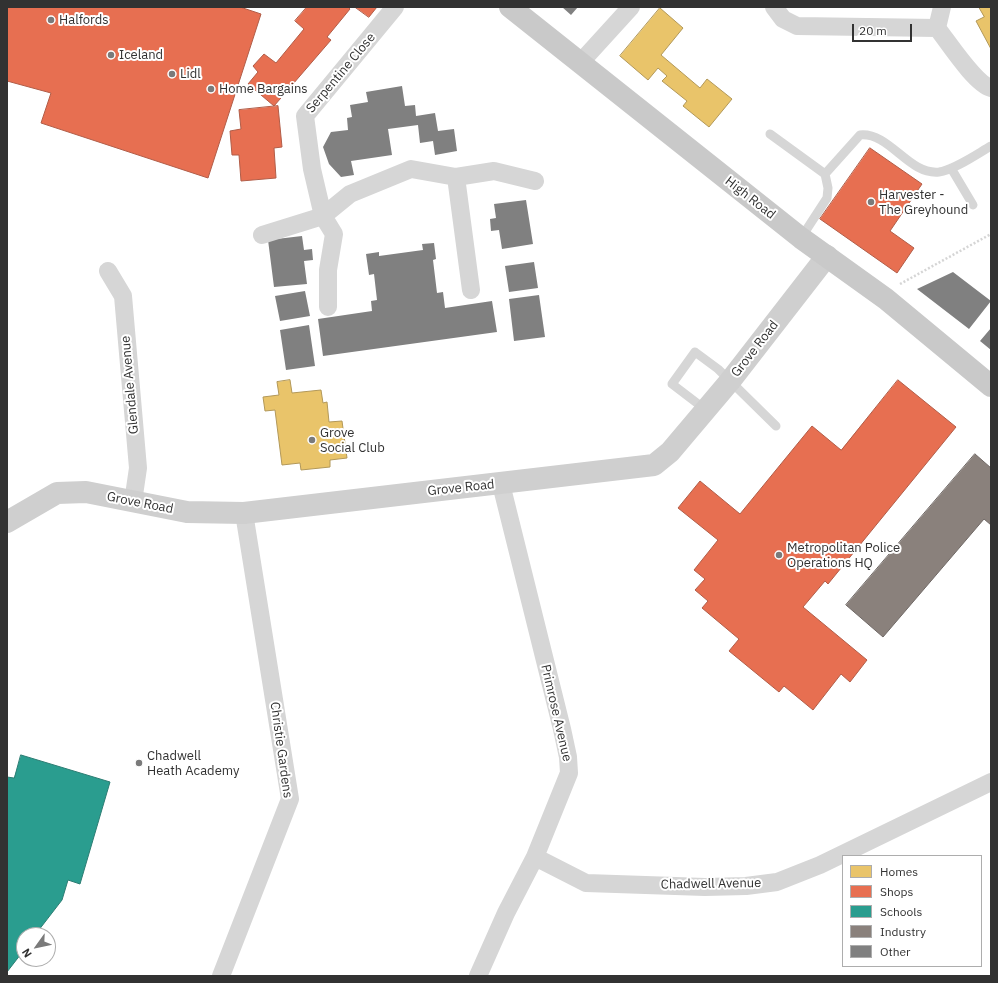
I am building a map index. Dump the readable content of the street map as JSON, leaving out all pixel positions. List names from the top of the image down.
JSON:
{
  "streets": {
    "main road": ["High Road"],
    "street": [
      "Serpentine Close",
      "Grove Road",
      "Glendale Avenue",
      "Primrose Avenue",
      "Christie Gardens",
      "Chadwell Avenue"
    ]
  },
  "crossings": [
    ["High Road", "Grove Road"],
    ["Grove Road", "Glendale Avenue"],
    ["Grove Road", "Primrose Avenue"],
    ["Grove Road", "Christie Gardens"],
    ["Primrose Avenue", "Chadwell Avenue"]
  ],
  "places": [
    "Halfords",
    "Iceland",
    "Lidl",
    "Home Bargains",
    "Harvester - The Greyhound",
    "Grove Social Club",
    "Metropolitan Police Operations HQ",
    "Chadwell Heath Academy"
  ],
  "legend": [
    "Homes",
    "Shops",
    "Schools",
    "Industry",
    "Other"
  ],
  "scale_bar": "20 m",
  "north": "bottom left"
}
